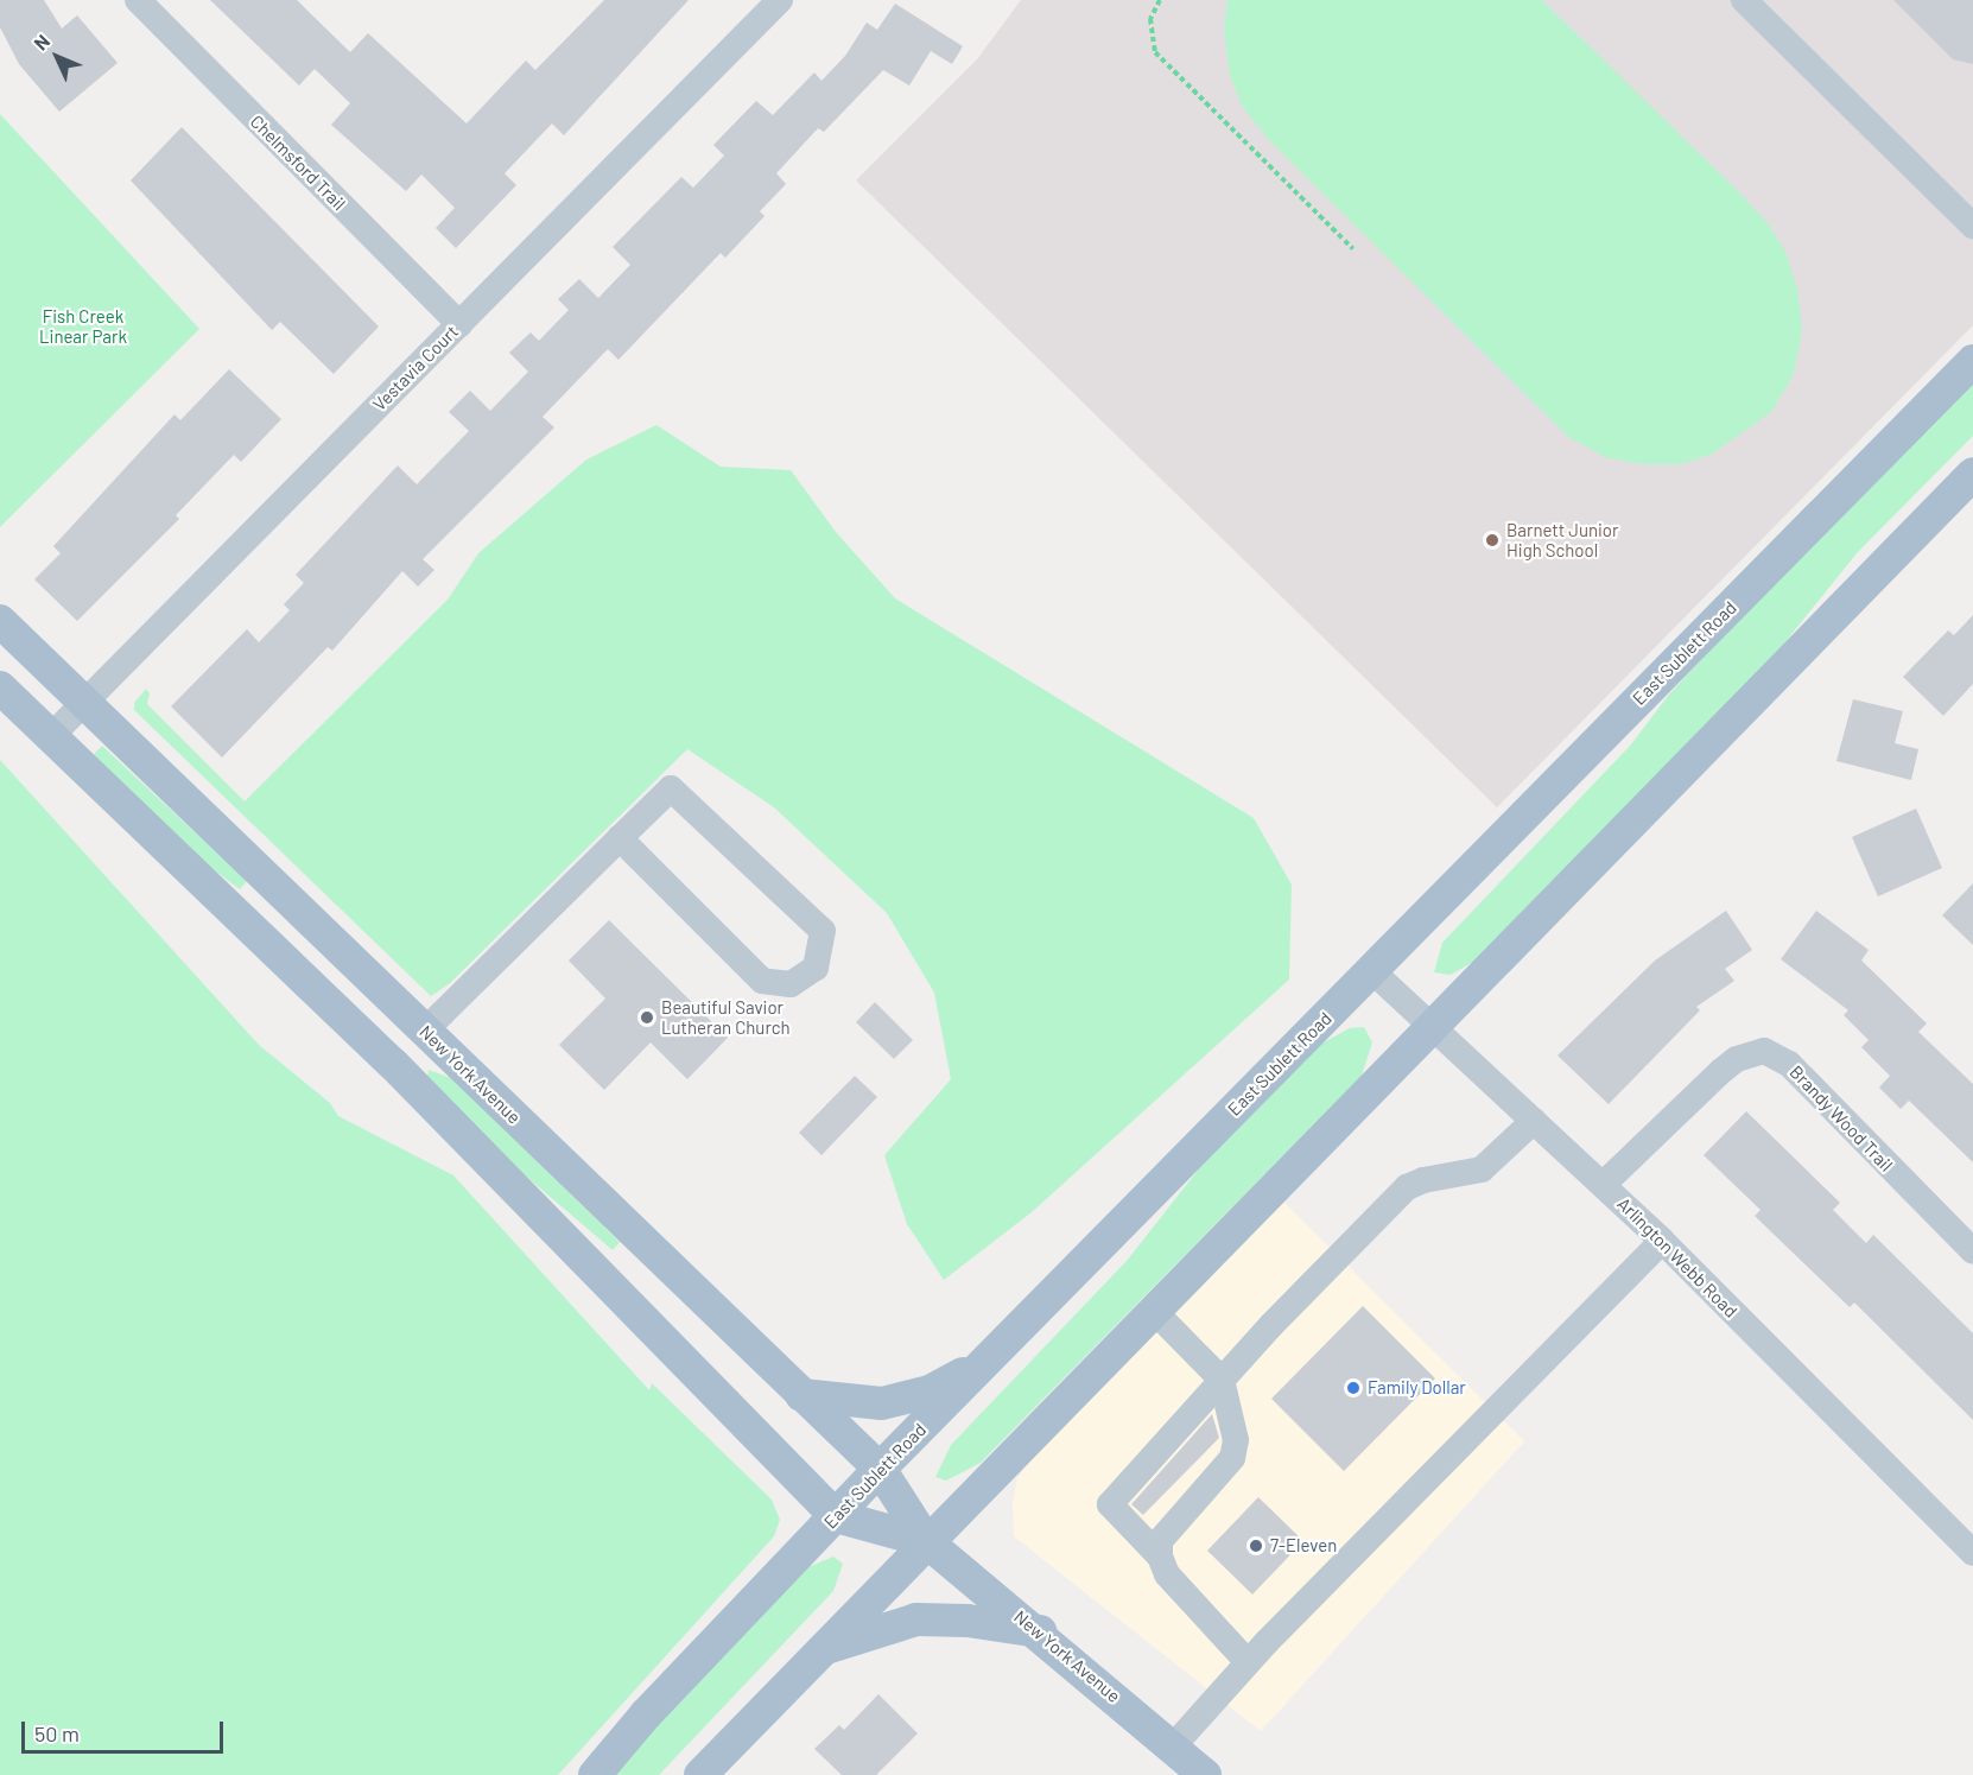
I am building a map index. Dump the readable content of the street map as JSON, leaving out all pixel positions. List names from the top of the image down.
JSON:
{
  "streets": {
    "main road": ["East Sublett Road", "New York Avenue"],
    "street": [
      "Chelmsford Trail",
      "Vestavia Court",
      "Brandy Wood Trail",
      "Arlington Webb Road"
    ]
  },
  "crossings": [
    ["Chelmsford Trail", "Vestavia Court"],
    ["Vestavia Court", "New York Avenue"],
    ["East Sublett Road", "New York Avenue"],
    ["East Sublett Road", "Arlington Webb Road"],
    ["Brandy Wood Trail", "Arlington Webb Road"]
  ],
  "parks": ["Fish Creek Linear Park"],
  "places": [
    "Barnett Junior High School",
    "Beautiful Savior Lutheran Church",
    "Family Dollar",
    "7-Eleven"
  ],
  "scale_bar": "50 m",
  "north": "top left"
}
